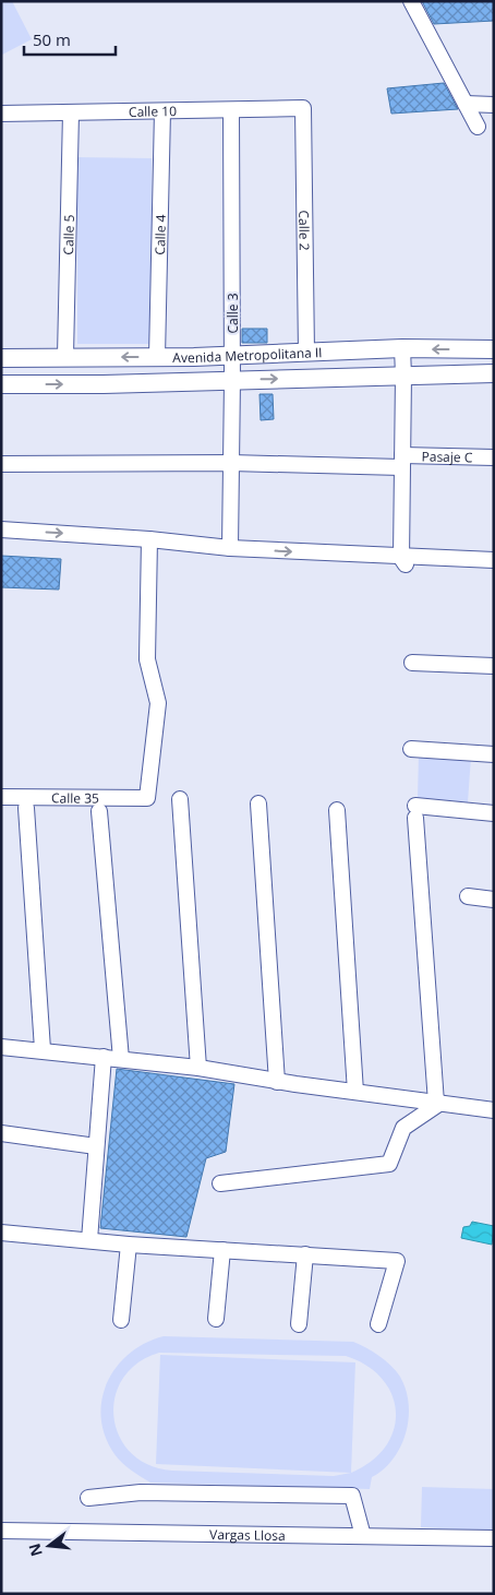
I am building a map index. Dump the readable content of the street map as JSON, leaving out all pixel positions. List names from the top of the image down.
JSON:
{
  "streets": {
    "main road": ["Avenida Metropolitana II"],
    "street": [
      "Calle 10",
      "Calle 2",
      "Calle 4",
      "Calle 5",
      "Calle 3",
      "Pasaje C",
      "Calle 35",
      "Vargas Llosa"
    ]
  },
  "crossings": [
    ["Calle 10", "Calle 2"],
    ["Calle 10", "Calle 4"],
    ["Calle 10", "Calle 5"],
    ["Calle 10", "Calle 3"],
    ["Calle 2", "Avenida Metropolitana II"],
    ["Calle 4", "Avenida Metropolitana II"],
    ["Calle 5", "Avenida Metropolitana II"],
    ["Calle 3", "Avenida Metropolitana II"],
    ["Calle 3", "Pasaje C"]
  ],
  "scale_bar": "50 m",
  "north": "left"
}
